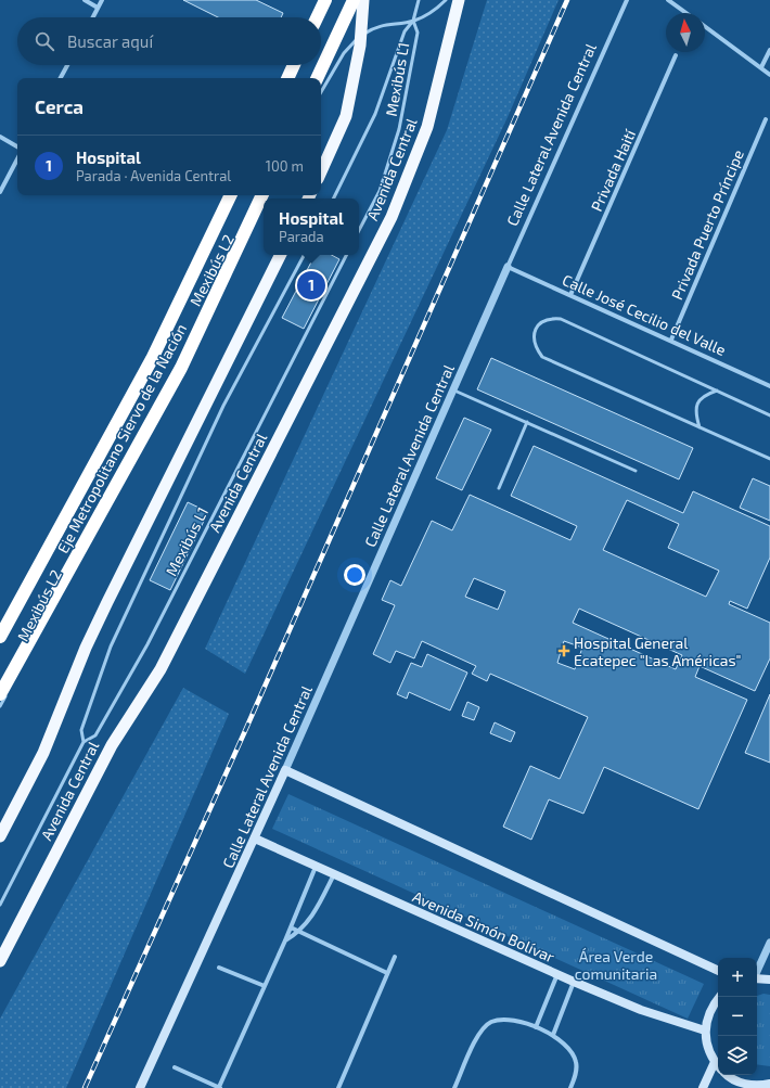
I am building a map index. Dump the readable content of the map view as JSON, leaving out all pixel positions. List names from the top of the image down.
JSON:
{
  "streets": {
    "highway": ["Avenida Central", "Eje Metropolitano Siervo de la Nación"],
    "main road": ["Calle Lateral Avenida Central", "Avenida Simón Bolívar"],
    "street": ["Privada Haití", "Privada Puerto Príncipe", "Calle José Cecilio del Valle"],
    "lane": ["Mexibús L1", "Mexibús L2"]
  },
  "crossings": [
    ["Calle Lateral Avenida Central", "Calle José Cecilio del Valle"],
    ["Calle Lateral Avenida Central", "Avenida Simón Bolívar"],
    ["Privada Haití", "Calle José Cecilio del Valle"],
    ["Privada Puerto Príncipe", "Calle José Cecilio del Valle"]
  ],
  "parks": ["Área Verde comunitaria"],
  "places": {
    "health": ["Hospital General Ecatepec \"Las Américas\""]
  },
  "north": "top",
  "page": {
    "search": "Buscar aquí",
    "heading": "Cerca",
    "list": [
      {
        "mark": "1",
        "name": "Hospital",
        "note": "Parada · Avenida Central",
        "value": "100 m"
      }
    ],
    "popup": ["Hospital", "Parada"],
    "pins": "1",
    "map_buttons": ["+", "−"]
  }
}
